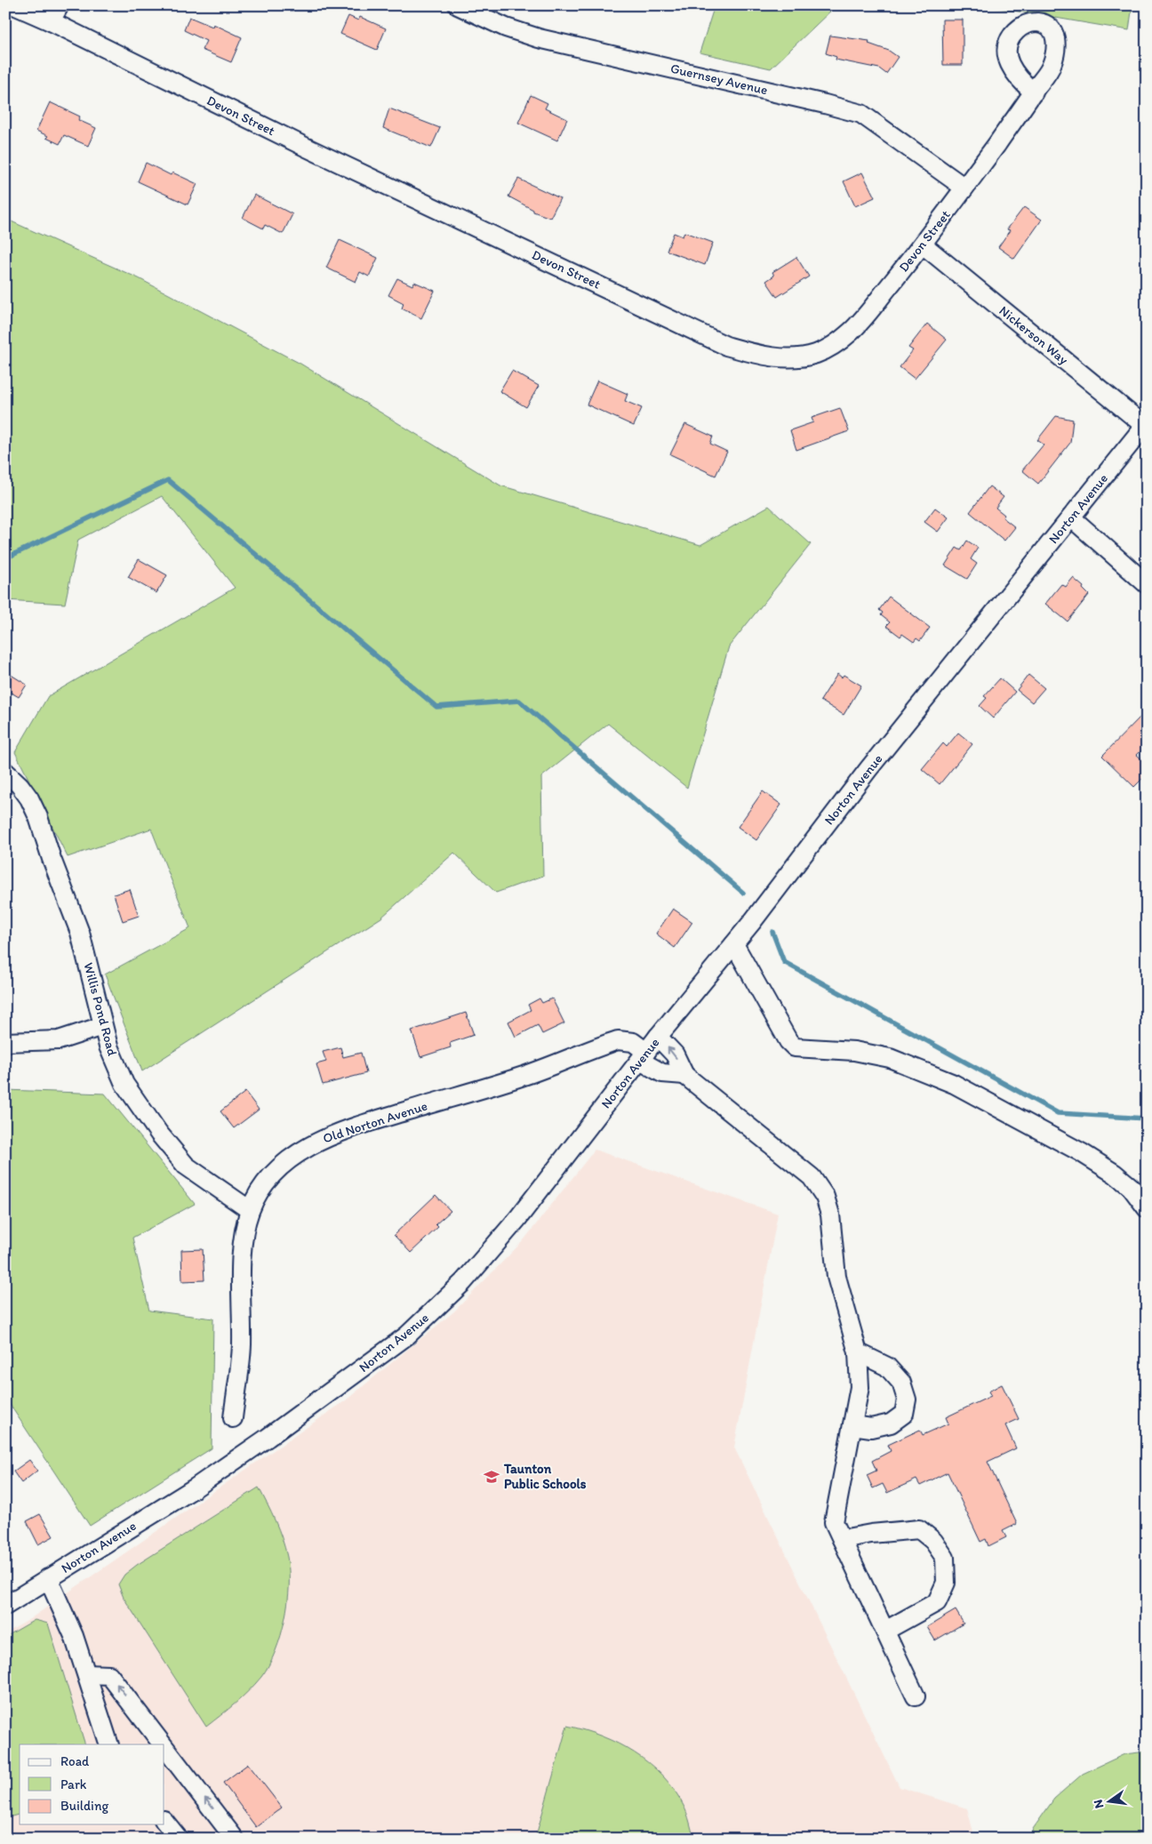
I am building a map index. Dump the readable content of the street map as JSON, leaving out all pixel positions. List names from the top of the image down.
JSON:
{
  "streets": {
    "street": [
      "Guernsey Avenue",
      "Devon Street",
      "Nickerson Way",
      "Norton Avenue",
      "Willis Pond Road",
      "Old Norton Avenue"
    ]
  },
  "crossings": [
    ["Guernsey Avenue", "Devon Street"],
    ["Devon Street", "Nickerson Way"],
    ["Nickerson Way", "Norton Avenue"],
    ["Norton Avenue", "Old Norton Avenue"],
    ["Willis Pond Road", "Old Norton Avenue"]
  ],
  "places": {
    "school or university": ["Taunton Public Schools"]
  },
  "legend": ["Road", "Park", "Building"],
  "north": "left"
}
